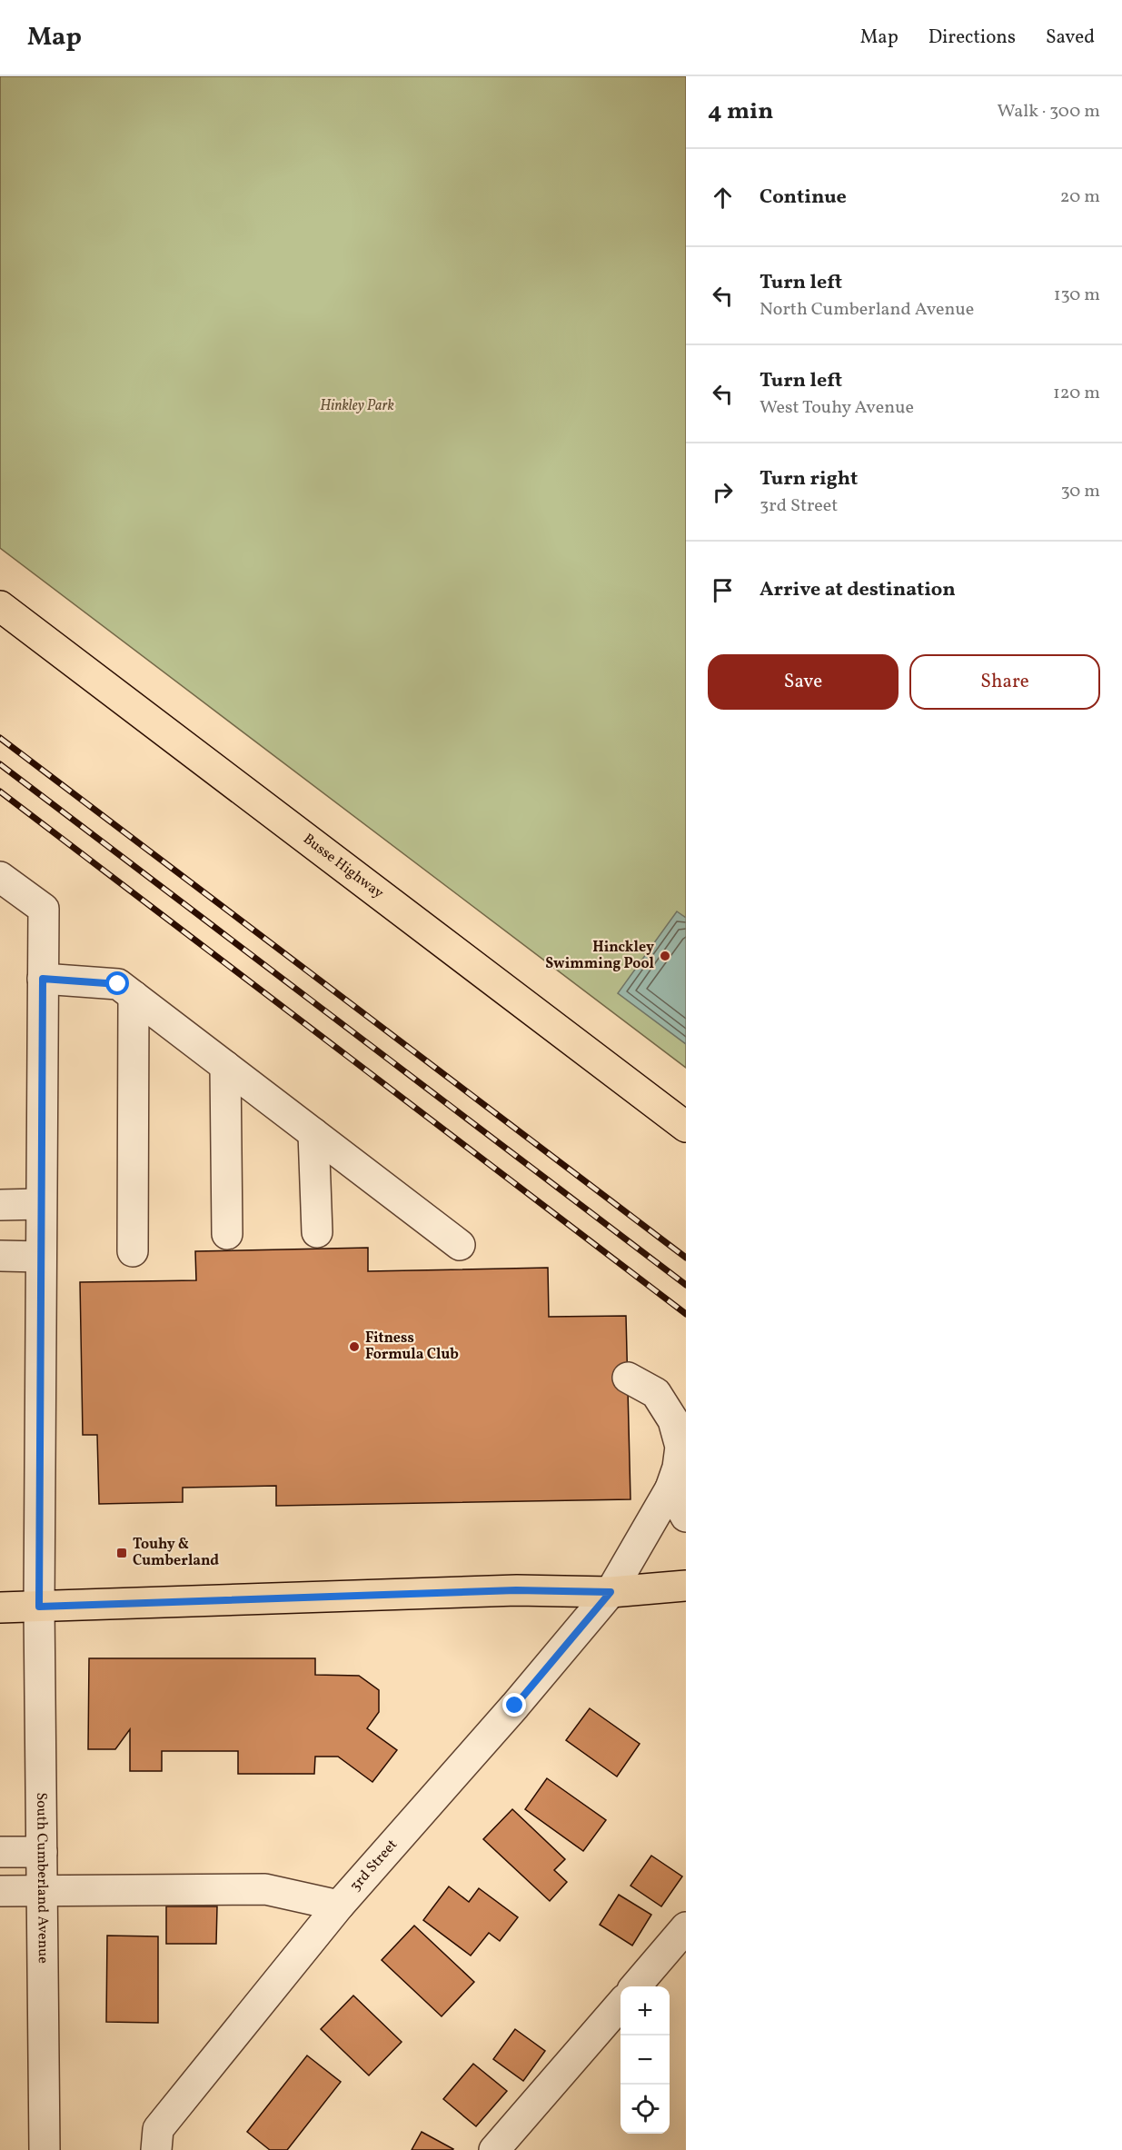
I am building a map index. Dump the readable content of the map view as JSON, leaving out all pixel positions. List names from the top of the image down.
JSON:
{
  "streets": {
    "main road": ["Busse Highway"],
    "street": ["3rd Street", "South Cumberland Avenue"]
  },
  "parks": ["Hinkley Park"],
  "places": {
    "other": ["Hinckley Swimming Pool", "Fitness Formula Club"],
    "transit": ["Touhy & Cumberland"]
  },
  "page": {
    "header": "Map",
    "nav": ["Map", "Directions", "Saved"],
    "heading": ["4 min", "Walk · 300 m"],
    "list": [
      ["Continue", "20 m"],
      ["Turn left", "North Cumberland Avenue", "130 m"],
      ["Turn left", "West Touhy Avenue", "120 m"],
      ["Turn right", "3rd Street", "30 m"],
      "Arrive at destination"
    ],
    "buttons": ["Save", "Share"],
    "map_buttons": ["+", "−"]
  }
}
